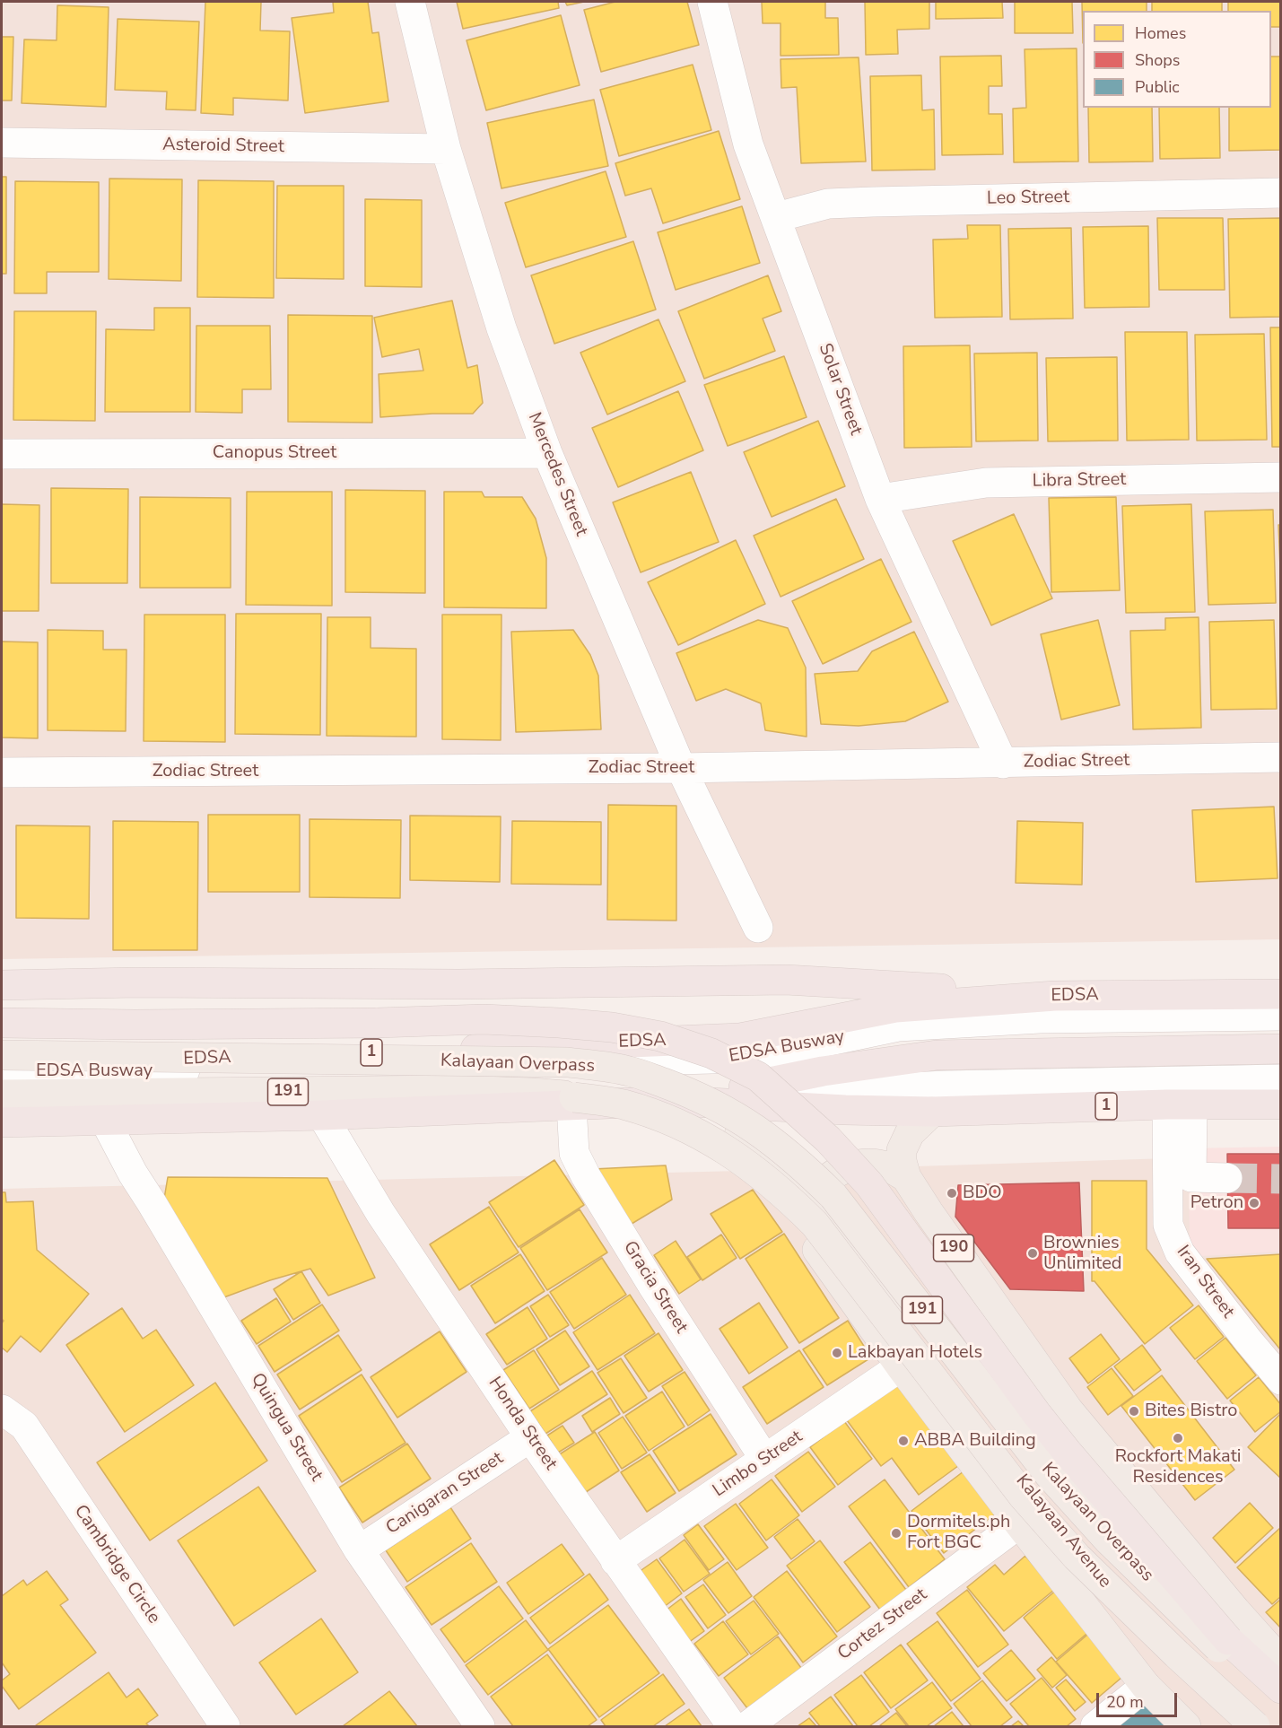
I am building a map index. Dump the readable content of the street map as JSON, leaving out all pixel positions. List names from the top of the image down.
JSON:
{
  "streets": {
    "highway": ["EDSA", "1"],
    "main road": [
      "Kalayaan Overpass",
      "191",
      "190",
      "Kalayaan Avenue"
    ],
    "street": [
      "Asteroid Street",
      "Leo Street",
      "Solar Street",
      "Canopus Street",
      "Mercedes Street",
      "Libra Street",
      "Zodiac Street",
      "EDSA Busway",
      "Iran Street",
      "Gracia Street",
      "Honda Street",
      "Quingua Street",
      "Limbo Street",
      "Canigaran Street",
      "Cambridge Circle",
      "Cortez Street"
    ]
  },
  "crossings": [
    ["Asteroid Street", "Mercedes Street"],
    ["Leo Street", "Solar Street"],
    ["Solar Street", "Libra Street"],
    ["Solar Street", "Zodiac Street"],
    ["Canopus Street", "Mercedes Street"],
    ["Mercedes Street", "Zodiac Street"],
    ["EDSA", "1"],
    ["EDSA", "Kalayaan Overpass"],
    ["1", "190"],
    ["1", "Iran Street"],
    ["1", "Gracia Street"],
    ["1", "Honda Street"],
    ["1", "Quingua Street"],
    ["1", "Kalayaan Avenue"],
    ["Gracia Street", "Limbo Street"],
    ["Honda Street", "Limbo Street"],
    ["Honda Street", "Canigaran Street"],
    ["Quingua Street", "Canigaran Street"]
  ],
  "places": [
    "BDO",
    "Petron",
    "Brownies Unlimited",
    "Lakbayan Hotels",
    "Bites Bistro",
    "Rockfort Makati Residences",
    "ABBA Building",
    "Dormitels.ph Fort BGC"
  ],
  "legend": ["Homes", "Shops", "Public"],
  "scale_bar": "20 m"
}
